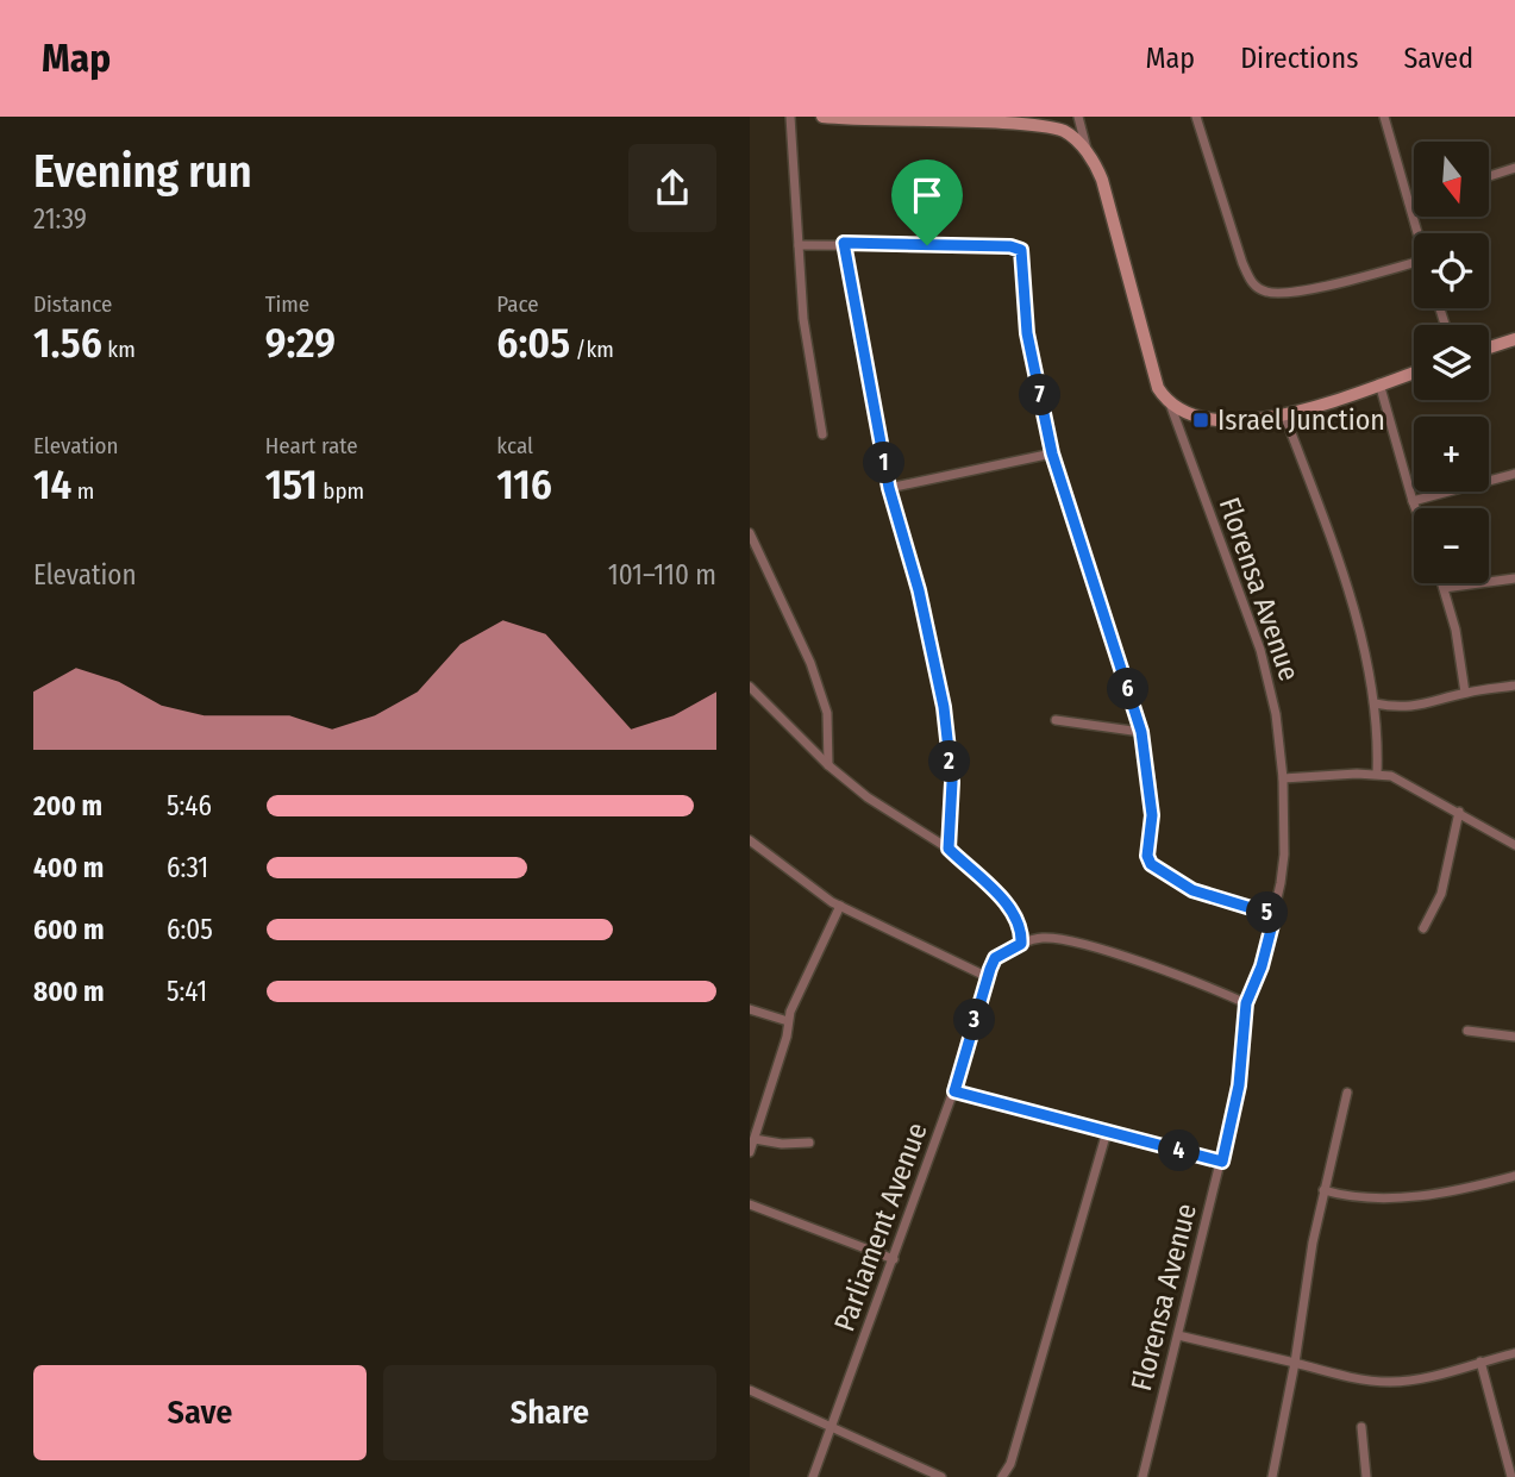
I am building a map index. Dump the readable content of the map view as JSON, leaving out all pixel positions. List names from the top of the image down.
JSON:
{
  "streets": {
    "street": ["Florensa Avenue", "Parliament Avenue"]
  },
  "places": {
    "transit": ["Israel Junction"]
  },
  "north": "bottom",
  "page": {
    "header": "Map",
    "nav": ["Map", "Directions", "Saved"],
    "heading": ["Evening run", "21:39"],
    "map_buttons": ["+", "−"],
    "stats": [
      ["Distance", "1.56 km"],
      ["Time", "9:29"],
      ["Pace", "6:05 /km"],
      ["Elevation", "14 m"],
      ["Heart rate", "151 bpm"],
      ["kcal", "116"]
    ],
    "pins": [
      "7",
      "1",
      "6",
      "2",
      "5",
      "3",
      "4"
    ],
    "chart": ["Elevation", "101–110 m"],
    "list": [
      {
        "name": "200 m",
        "note": "5:46"
      },
      {
        "name": "400 m",
        "note": "6:31"
      },
      {
        "name": "600 m",
        "note": "6:05"
      },
      {
        "name": "800 m",
        "note": "5:41"
      }
    ],
    "buttons": ["Save", "Share"]
  }
}
